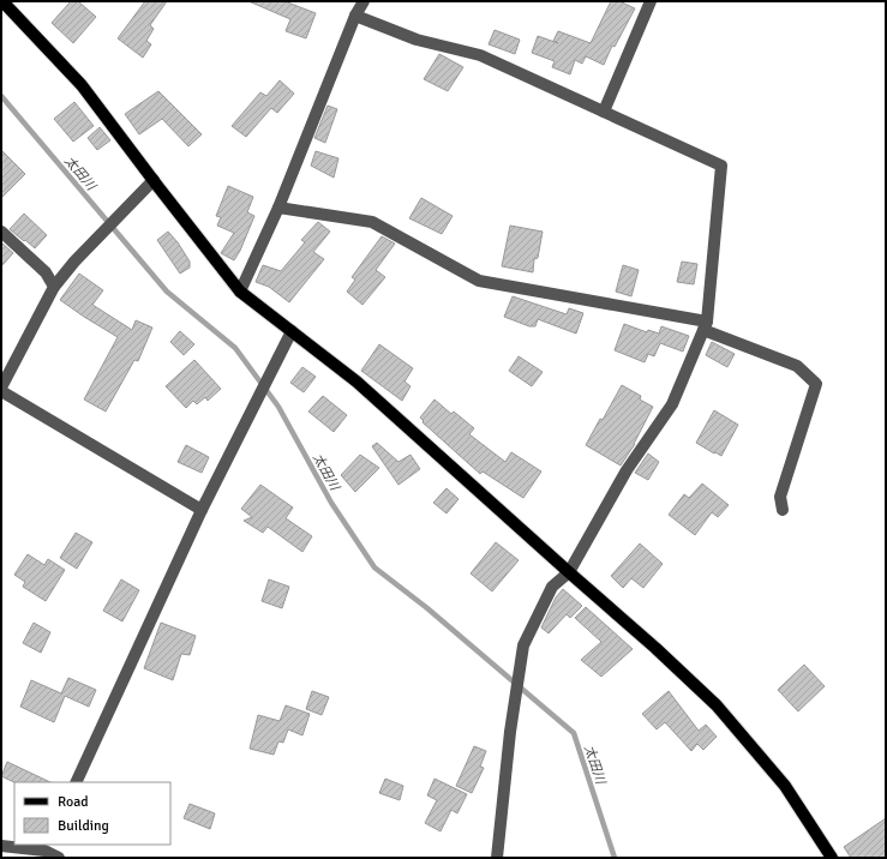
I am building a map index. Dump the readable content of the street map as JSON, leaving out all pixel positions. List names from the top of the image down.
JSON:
{
  "water": ["太田川"],
  "legend": ["Road", "Building"]
}
